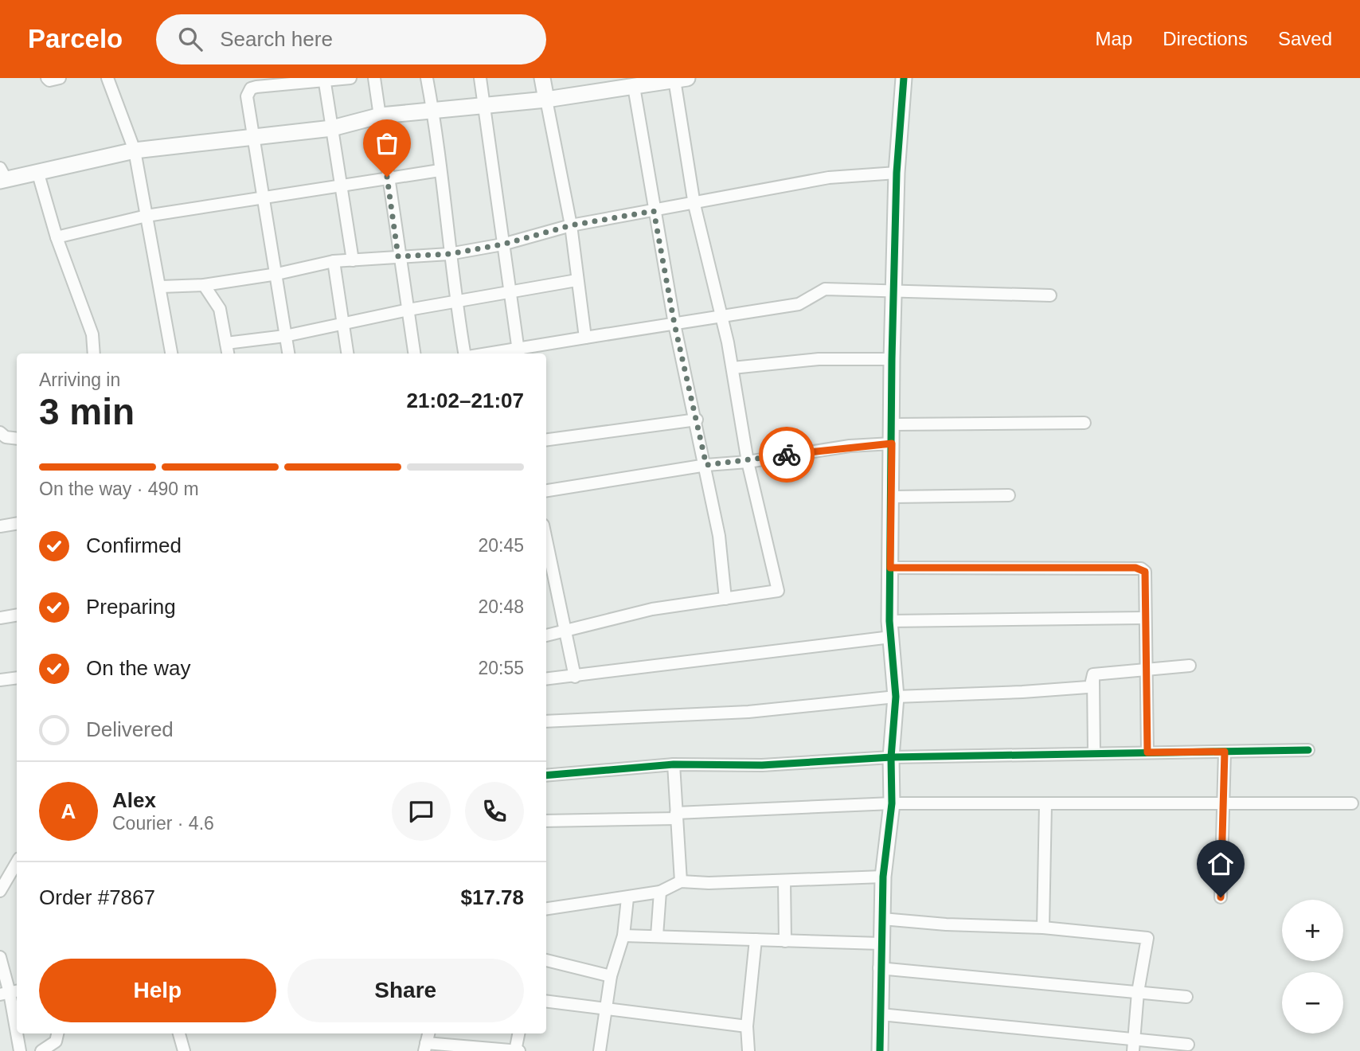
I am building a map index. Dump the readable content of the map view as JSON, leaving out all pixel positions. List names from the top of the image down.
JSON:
{
  "page": {
    "header": "Parcelo",
    "search": "Search here",
    "nav": ["Map", "Directions", "Saved"],
    "heading": ["3 min", "Arriving in", "21:02–21:07"],
    "panel": [
      "Alex",
      "Courier · 4.6",
      "Order #7867",
      "$17.78"
    ],
    "bar": "On the way · 490 m",
    "list": [
      ["Confirmed", "20:45"],
      ["Preparing", "20:48"],
      ["On the way", "20:55"],
      "Delivered"
    ],
    "round": "A",
    "map_buttons": ["+", "−"],
    "buttons": ["Help", "Share"]
  }
}
